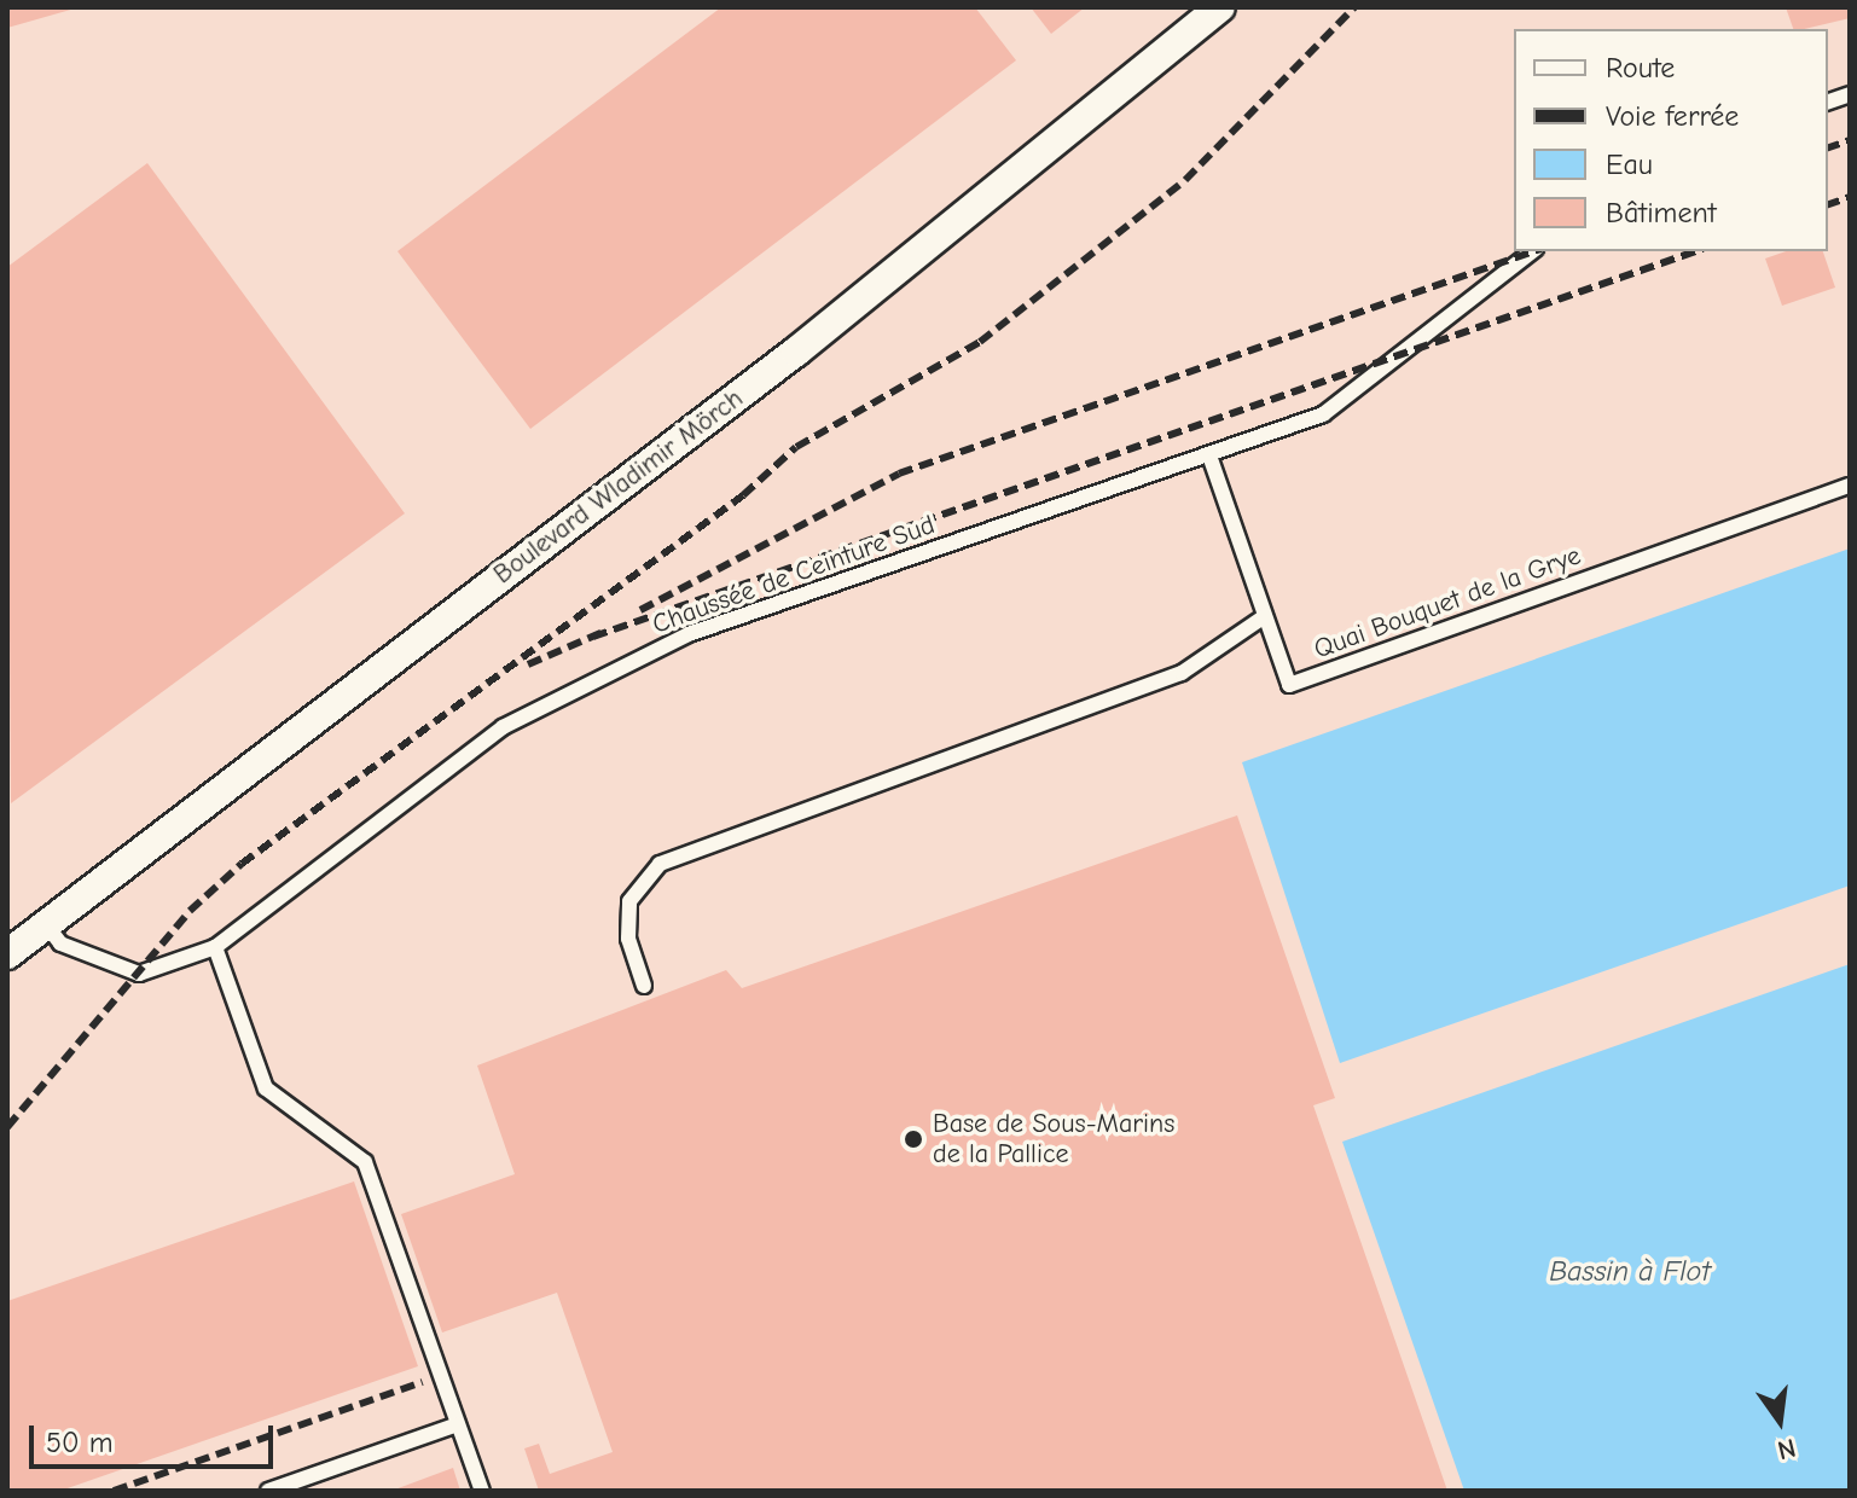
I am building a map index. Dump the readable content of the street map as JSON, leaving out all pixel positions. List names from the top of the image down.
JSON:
{
  "streets": {
    "street": ["Boulevard Wladimir Mörch"],
    "lane": ["Chaussée de Ceinture Sud", "Quai Bouquet de la Grye"]
  },
  "crossings": [
    ["Boulevard Wladimir Mörch", "Chaussée de Ceinture Sud"],
    ["Chaussée de Ceinture Sud", "Quai Bouquet de la Grye"]
  ],
  "water": ["Bassin à Flot"],
  "places": ["Base de Sous-Marins de la Pallice"],
  "legend": [
    "Route",
    "Voie ferrée",
    "Eau",
    "Bâtiment"
  ],
  "scale_bar": "50 m",
  "north": "bottom"
}
